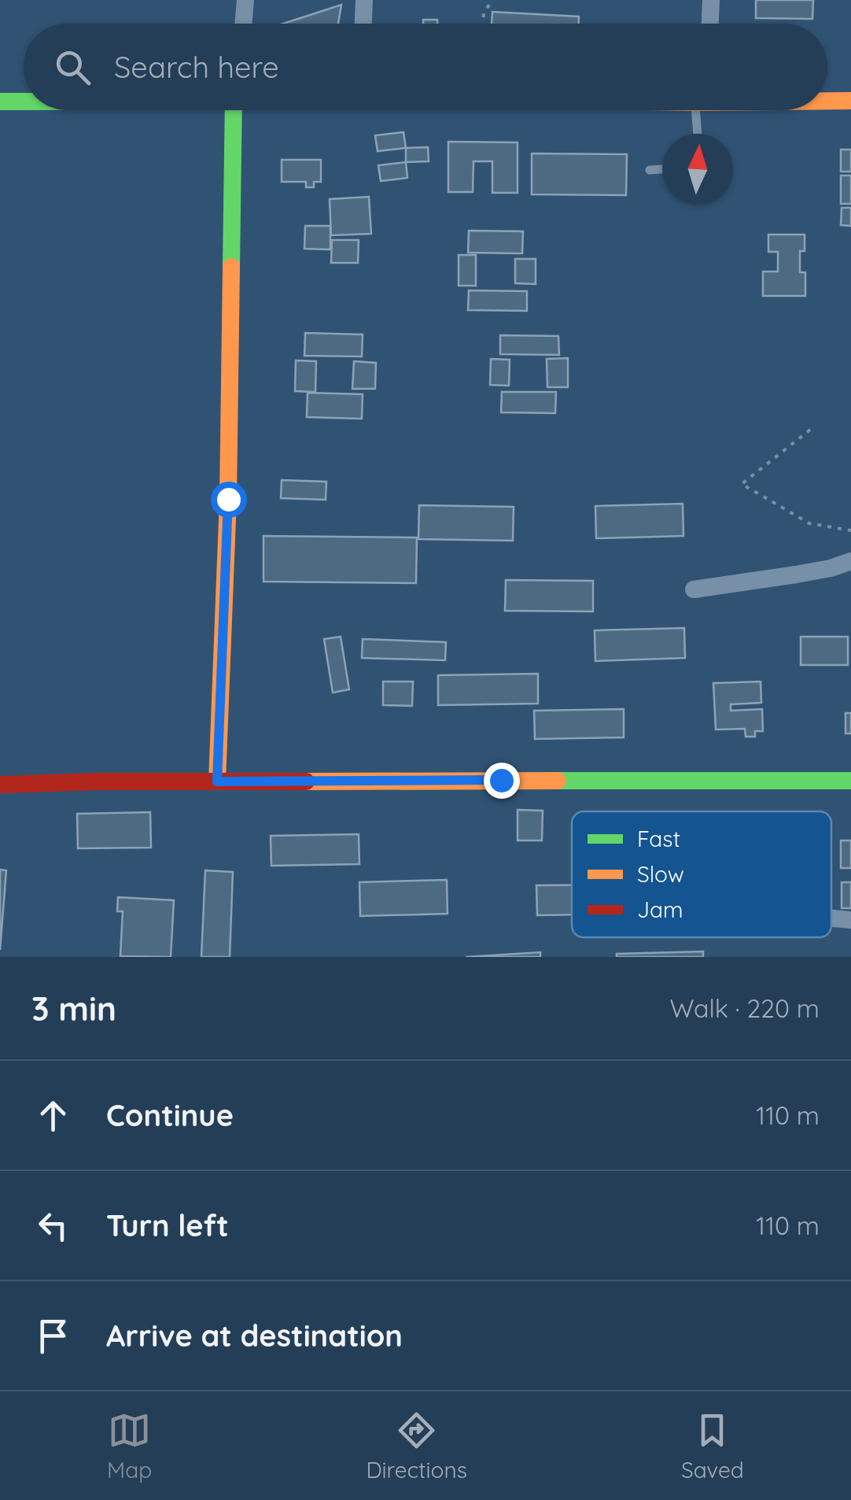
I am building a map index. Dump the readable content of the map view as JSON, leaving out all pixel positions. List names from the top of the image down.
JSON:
{
  "legend": ["Fast", "Slow", "Jam"],
  "north": "top",
  "page": {
    "search": "Search here",
    "heading": ["3 min", "Walk · 220 m"],
    "list": [
      ["Continue", "110 m"],
      ["Turn left", "110 m"],
      "Arrive at destination"
    ],
    "nav": ["Map", "Directions", "Saved"]
  }
}
